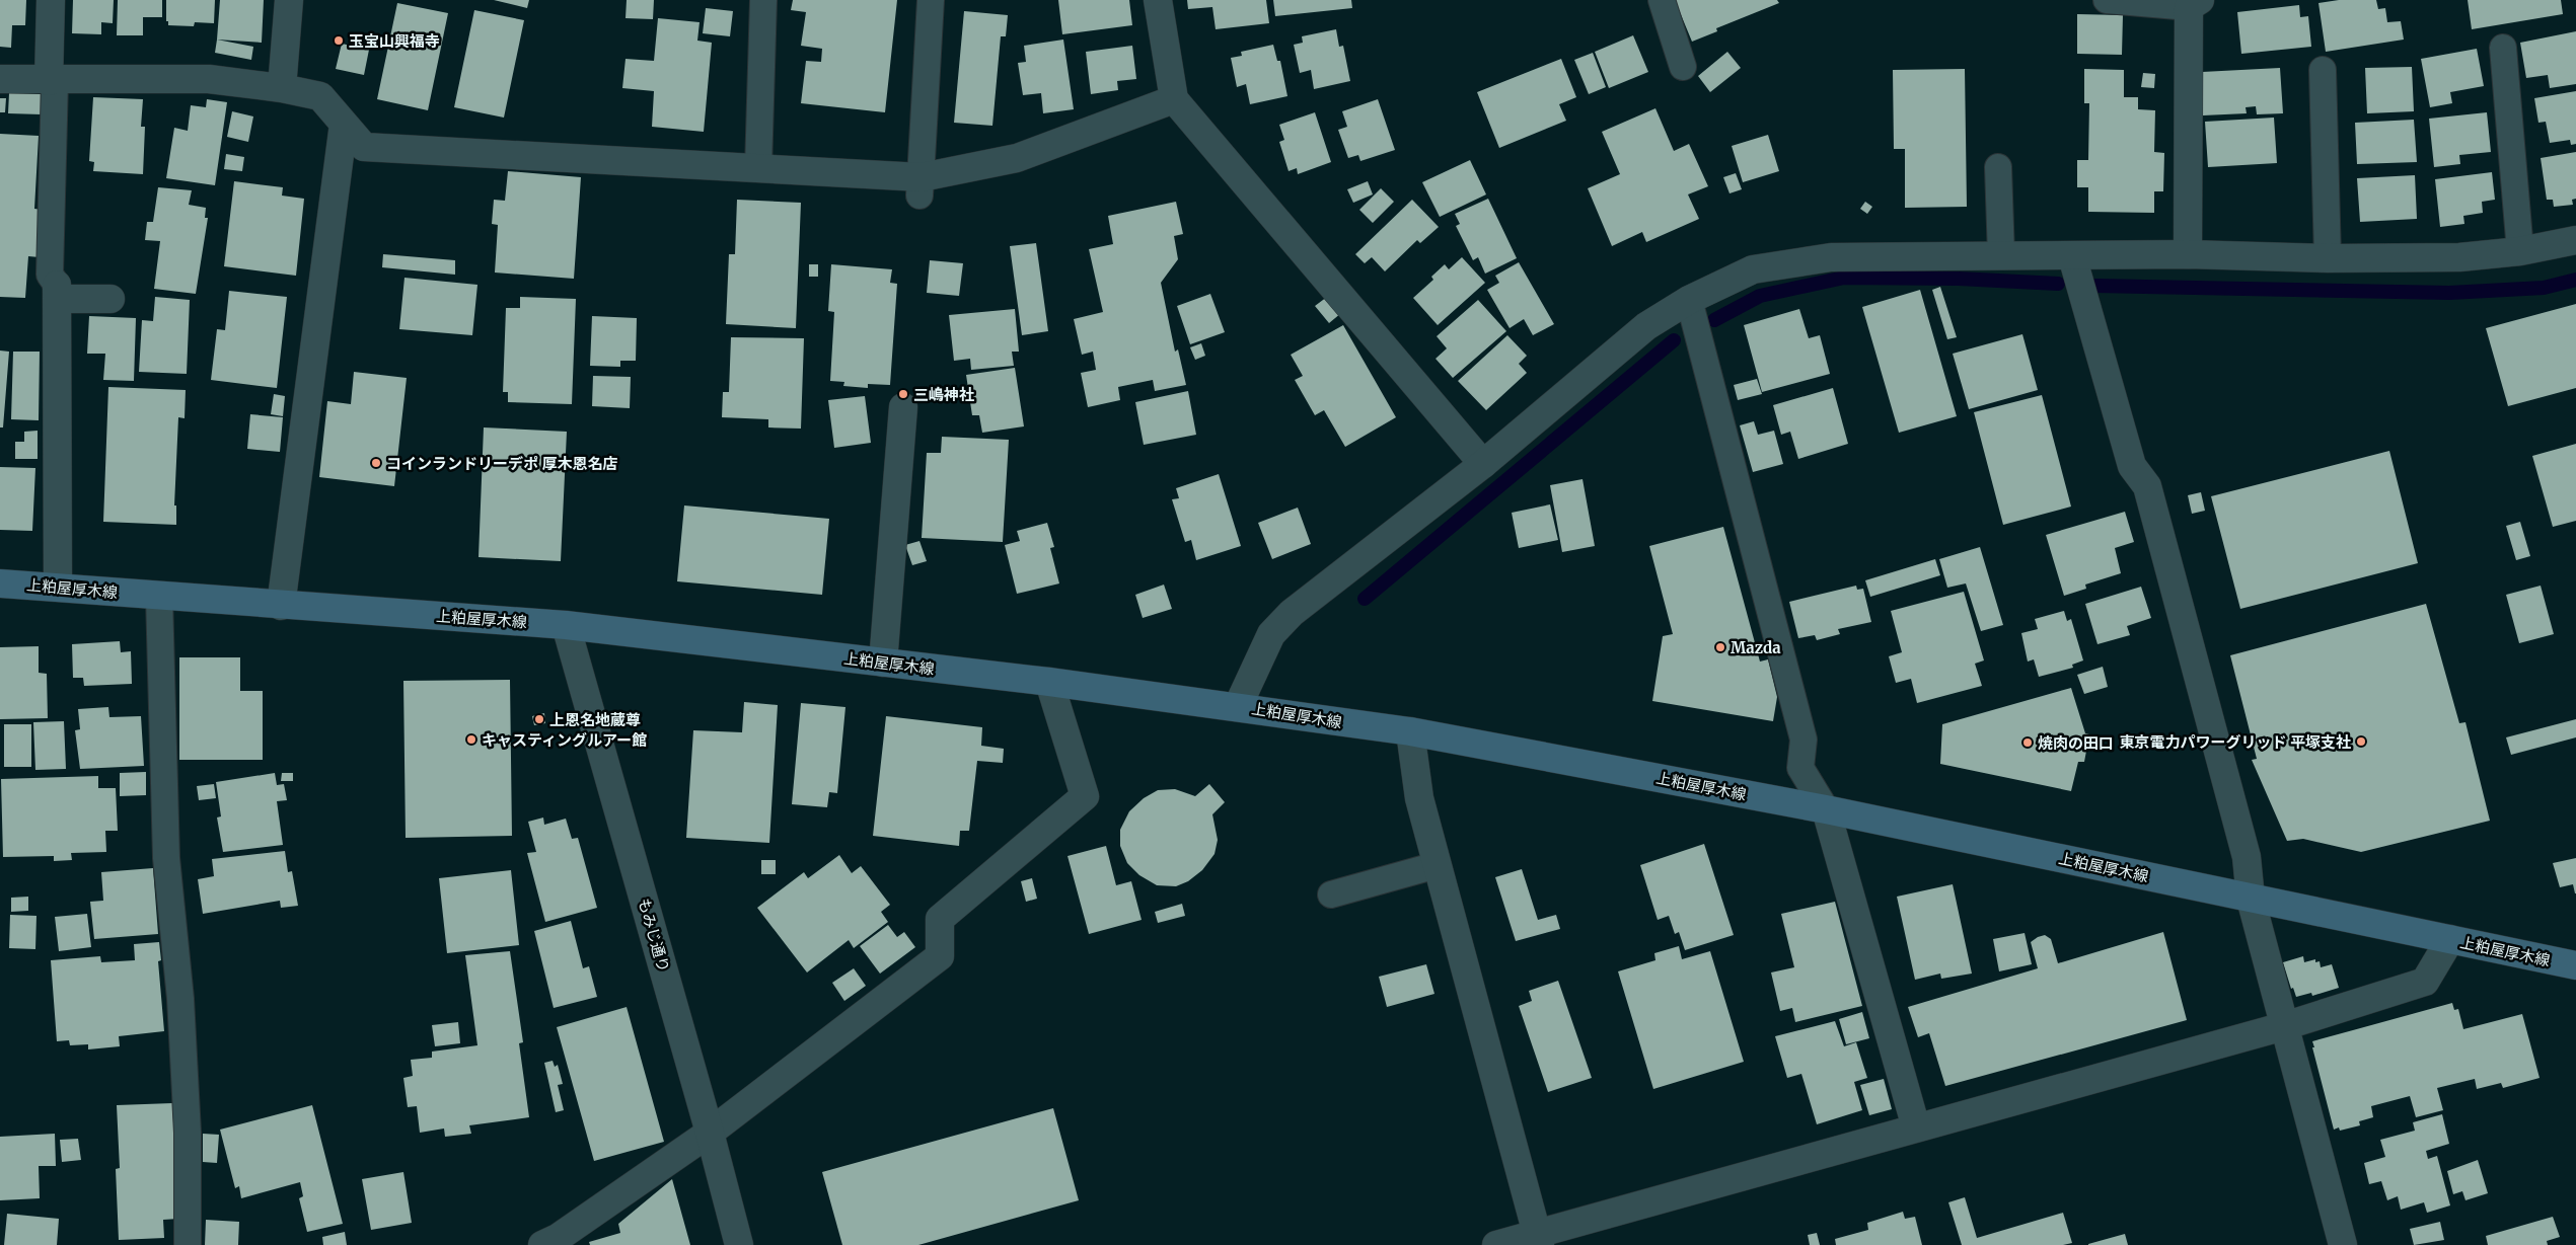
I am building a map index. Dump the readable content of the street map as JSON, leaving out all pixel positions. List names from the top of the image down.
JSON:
{
  "streets": {
    "main road": ["上粕屋厚木線"],
    "street": ["もみじ通り"]
  },
  "crossings": [
    ["上粕屋厚木線", "もみじ通り"]
  ],
  "places": [
    "玉宝山興福寺",
    "三嶋神社",
    "コインランドリーデポ 厚木恩名店",
    "Mazda",
    "上恩名地蔵尊",
    "キャスティングルアー館",
    "東京電力パワーグリッド 平塚支社",
    "焼肉の田口"
  ]
}
